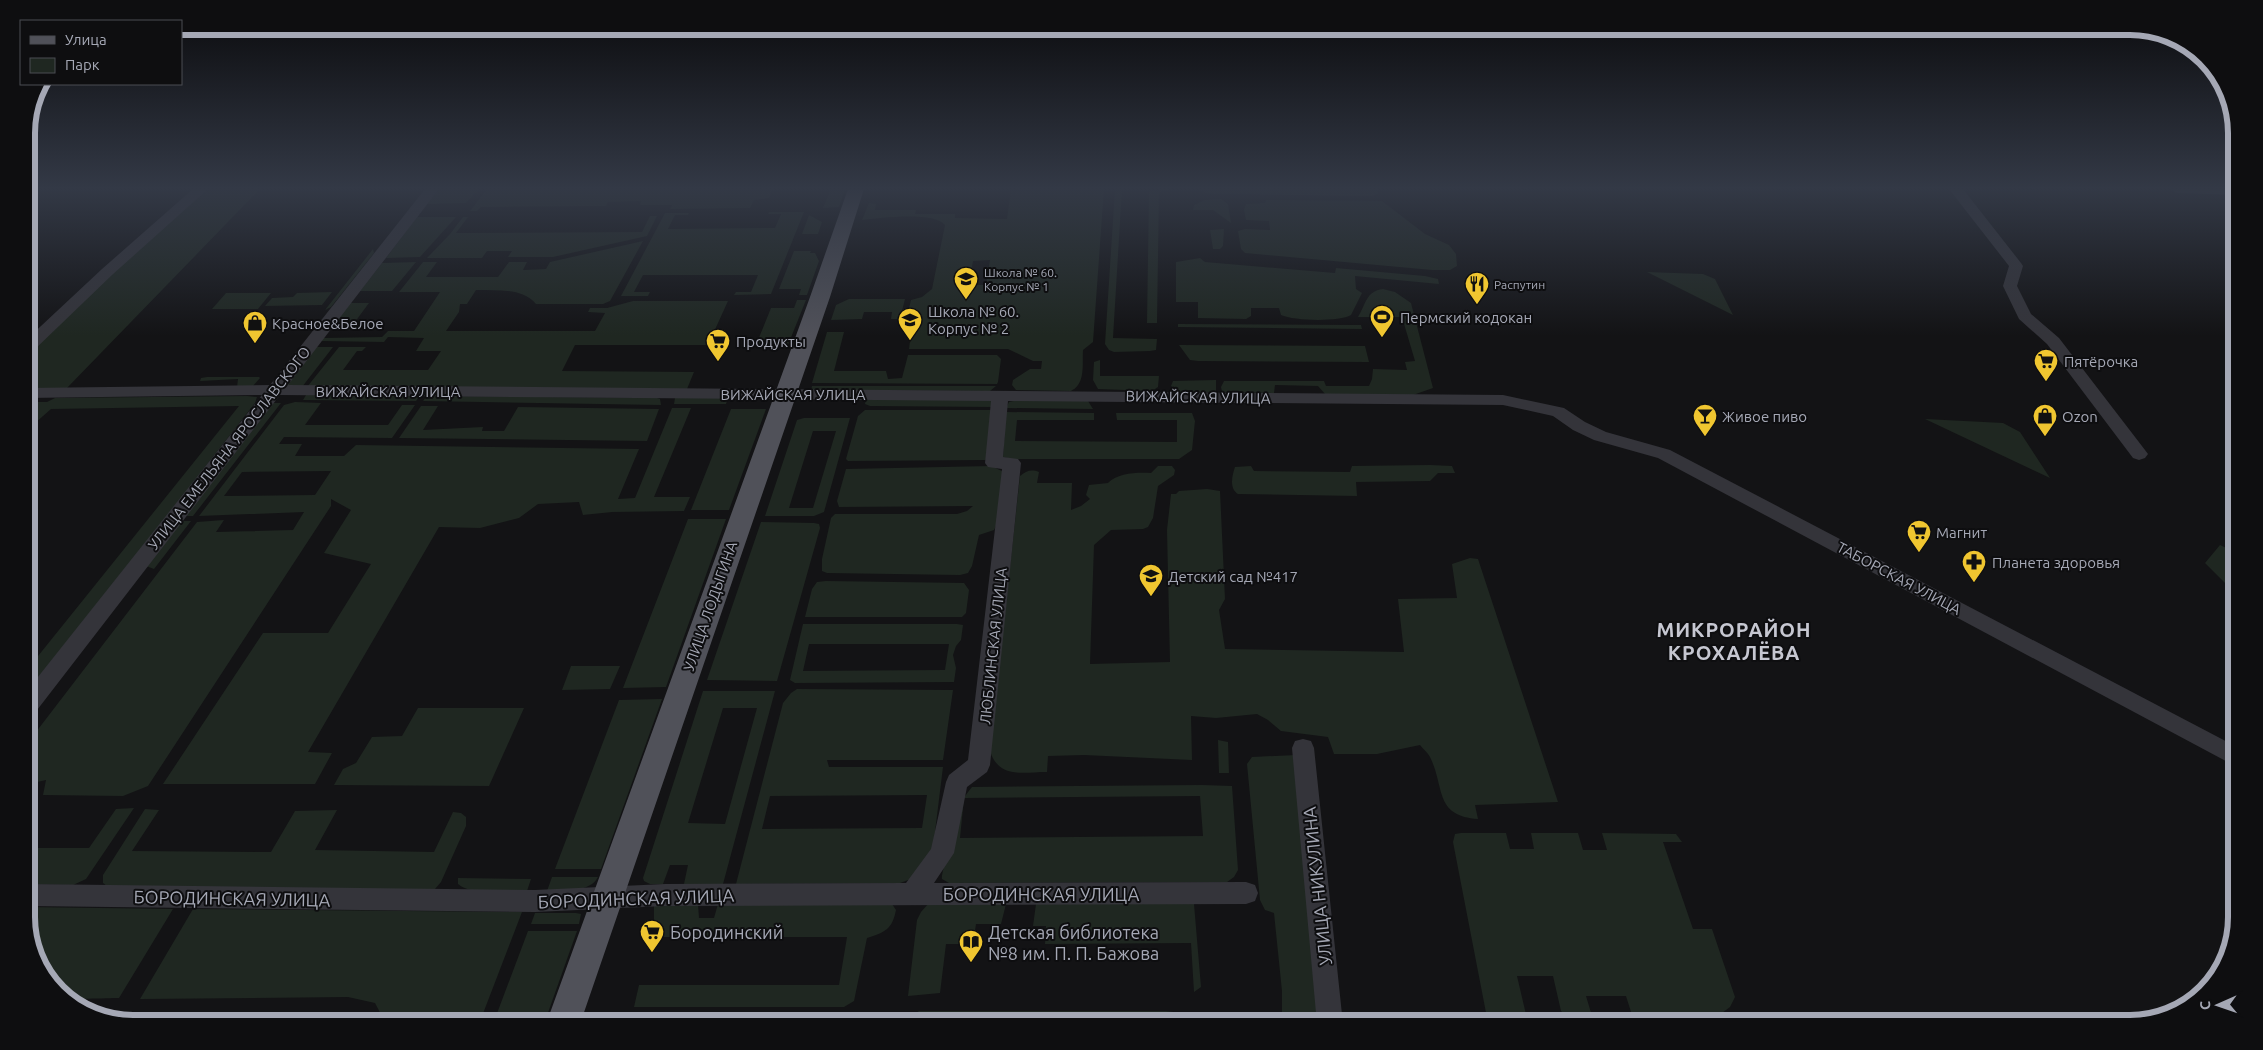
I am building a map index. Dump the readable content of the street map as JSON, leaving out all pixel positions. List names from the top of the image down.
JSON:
{
  "streets": {
    "main road": ["УЛИЦА ЛОДЫГИНА"],
    "street": [
      "ВИЖАЙСКАЯ УЛИЦА",
      "УЛИЦА ЕМЕЛЬЯНА ЯРОСЛАВСКОГО",
      "ТАБОРСКАЯ УЛИЦА",
      "ЛЮБЛИНСКАЯ УЛИЦА",
      "УЛИЦА НИКУЛИНА",
      "БОРОДИНСКАЯ УЛИЦА"
    ]
  },
  "crossings": [
    ["ВИЖАЙСКАЯ УЛИЦА", "УЛИЦА ЕМЕЛЬЯНА ЯРОСЛАВСКОГО"],
    ["ВИЖАЙСКАЯ УЛИЦА", "ТАБОРСКАЯ УЛИЦА"],
    ["ВИЖАЙСКАЯ УЛИЦА", "УЛИЦА ЛОДЫГИНА"],
    ["ВИЖАЙСКАЯ УЛИЦА", "ЛЮБЛИНСКАЯ УЛИЦА"],
    ["УЛИЦА ЛОДЫГИНА", "БОРОДИНСКАЯ УЛИЦА"],
    ["ЛЮБЛИНСКАЯ УЛИЦА", "БОРОДИНСКАЯ УЛИЦА"]
  ],
  "districts": ["МИКРОРАЙОН КРОХАЛЁВА"],
  "places": {
    "school or university": ["Школа № 60. Корпус № 1", "Школа № 60. Корпус № 2", "Детский сад №417"],
    "restaurant": ["Распутин"],
    "sports": ["Пермский кодокан"],
    "shop": ["Красное&Белое", "Ozon"],
    "supermarket": [
      "Продукты",
      "Пятёрочка",
      "Магнит",
      "Бородинский"
    ],
    "bar": ["Живое пиво"],
    "pharmacy": ["Планета здоровья"],
    "library": ["Детская библиотека №8 им. П. П. Бажова"]
  },
  "legend": ["Улица", "Парк"],
  "north": "left"
}
